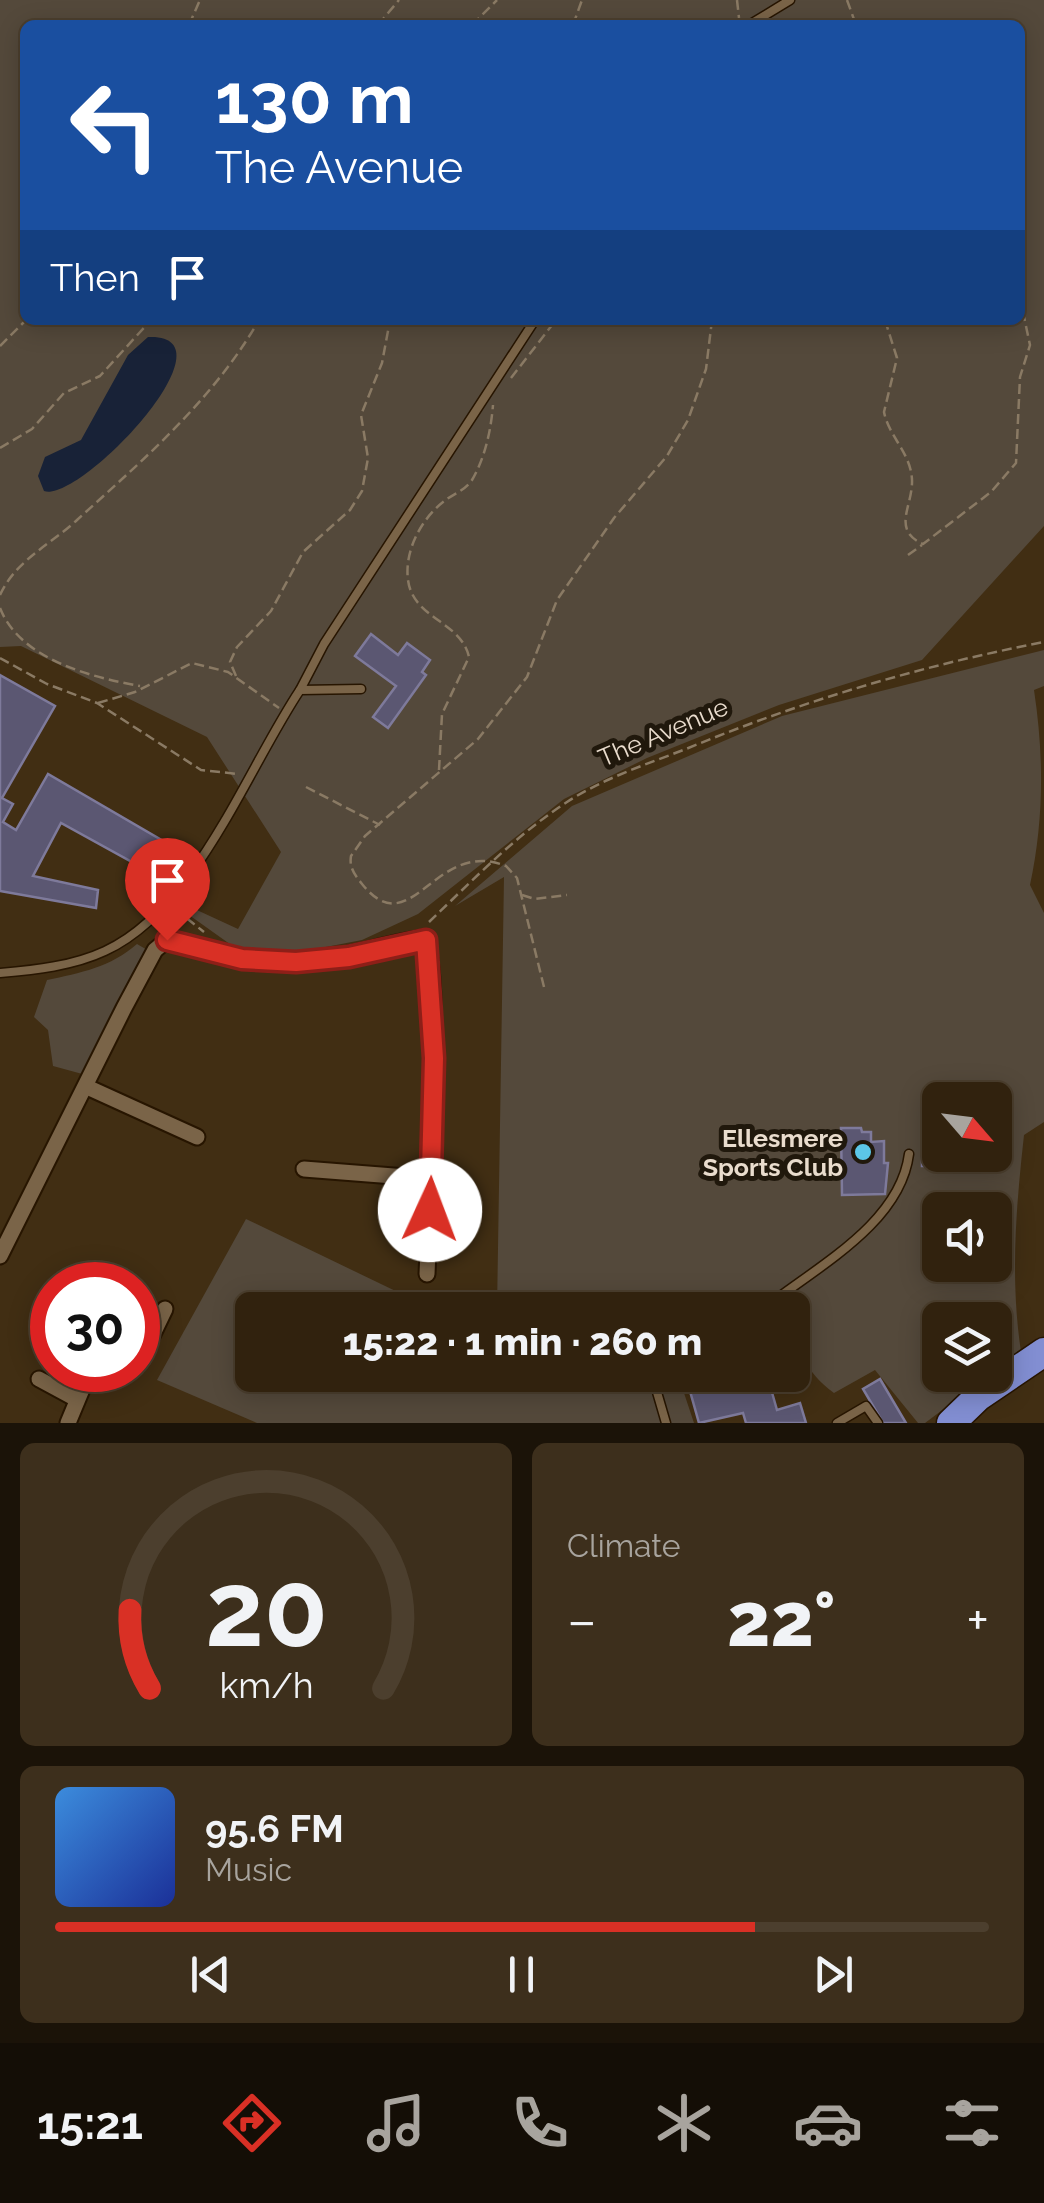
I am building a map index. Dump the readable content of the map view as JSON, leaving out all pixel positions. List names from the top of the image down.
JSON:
{
  "streets": {
    "path": ["The Avenue"]
  },
  "places": ["Ellesmere Sports Club"],
  "north": "bottom right",
  "page": {
    "turn": ["130 m", "The Avenue"],
    "then": "Then",
    "limit": "30",
    "trip": "15:22 · 1 min · 260 m",
    "tile": "Climate",
    "heat": ["−", "22°", "+"],
    "song": ["95.6 FM", "Music"],
    "tabs": "15:21",
    "gauge": ["20", "km/h"]
  }
}
